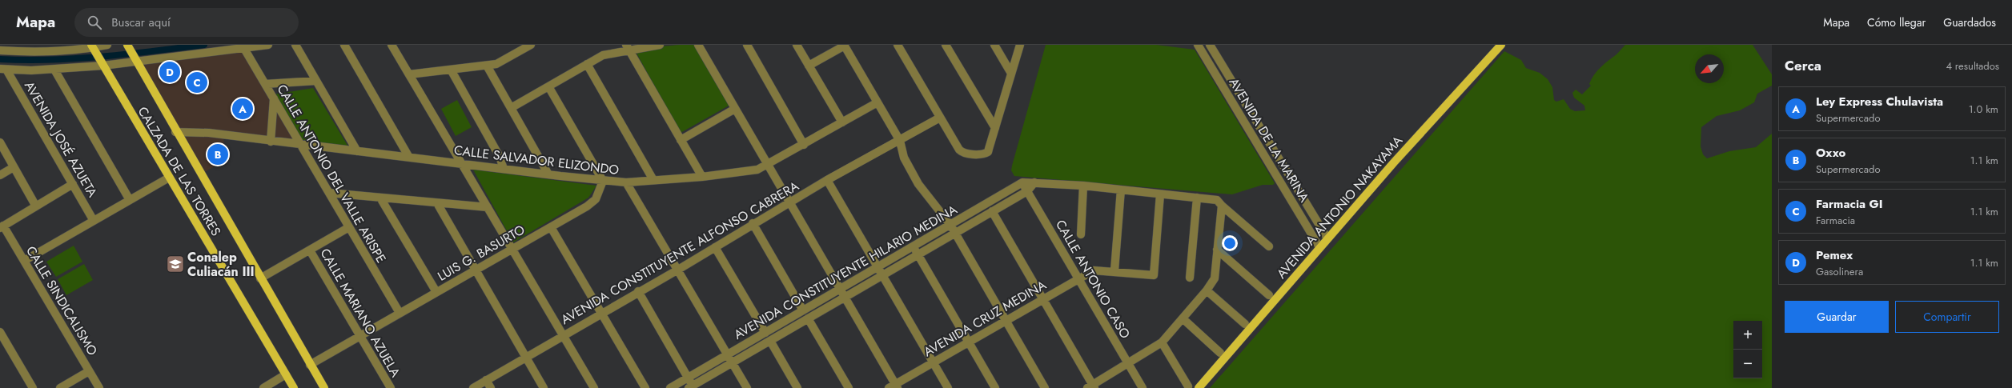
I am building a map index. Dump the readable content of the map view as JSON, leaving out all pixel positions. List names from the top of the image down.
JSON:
{
  "streets": {
    "main road": ["CALZADA DE LAS TORRES", "AVENIDA ANTONIO NAKAYAMA"],
    "street": [
      "AVENIDA JOSÉ AZUETA",
      "AVENIDA DE LA MARINA",
      "CALLE SALVADOR ELIZONDO",
      "CALLE ANTONIO DEL VALLE ARISPE",
      "LUIS G. BASURTO",
      "AVENIDA CONSTITUYENTE ALFONSO CABRERA",
      "AVENIDA CONSTITUYENTE HILARIO MEDINA",
      "CALLE ANTONIO CASO",
      "CALLE SINDICALISMO",
      "CALLE MARIANO AZUELA",
      "AVENIDA CRUZ MEDINA"
    ]
  },
  "crossings": [
    ["AVENIDA DE LA MARINA", "AVENIDA ANTONIO NAKAYAMA"],
    ["CALLE SALVADOR ELIZONDO", "CALZADA DE LAS TORRES"],
    ["CALLE SALVADOR ELIZONDO", "CALLE ANTONIO DEL VALLE ARISPE"],
    ["CALLE SALVADOR ELIZONDO", "LUIS G. BASURTO"],
    ["CALZADA DE LAS TORRES", "LUIS G. BASURTO"],
    ["CALLE ANTONIO DEL VALLE ARISPE", "LUIS G. BASURTO"],
    ["LUIS G. BASURTO", "CALLE MARIANO AZUELA"],
    ["AVENIDA CONSTITUYENTE HILARIO MEDINA", "CALLE ANTONIO CASO"],
    ["CALLE ANTONIO CASO", "AVENIDA CRUZ MEDINA"]
  ],
  "places": {
    "school or university": ["Conalep Culiacán III"]
  },
  "north": "bottom left",
  "page": {
    "header": "Mapa",
    "search": "Buscar aquí",
    "nav": ["Mapa", "Cómo llegar", "Guardados"],
    "heading": ["Cerca", "4 resultados"],
    "pins": [
      "D",
      "C",
      "A",
      "B"
    ],
    "list": [
      {
        "mark": "A",
        "name": "Ley Express Chulavista",
        "note": "Supermercado",
        "value": "1.0 km"
      },
      {
        "mark": "B",
        "name": "Oxxo",
        "note": "Supermercado",
        "value": "1.1 km"
      },
      {
        "mark": "C",
        "name": "Farmacia GI",
        "note": "Farmacia",
        "value": "1.1 km"
      },
      {
        "mark": "D",
        "name": "Pemex",
        "note": "Gasolinera",
        "value": "1.1 km"
      }
    ],
    "buttons": ["Guardar", "Compartir"],
    "map_buttons": ["+", "−"]
  }
}
